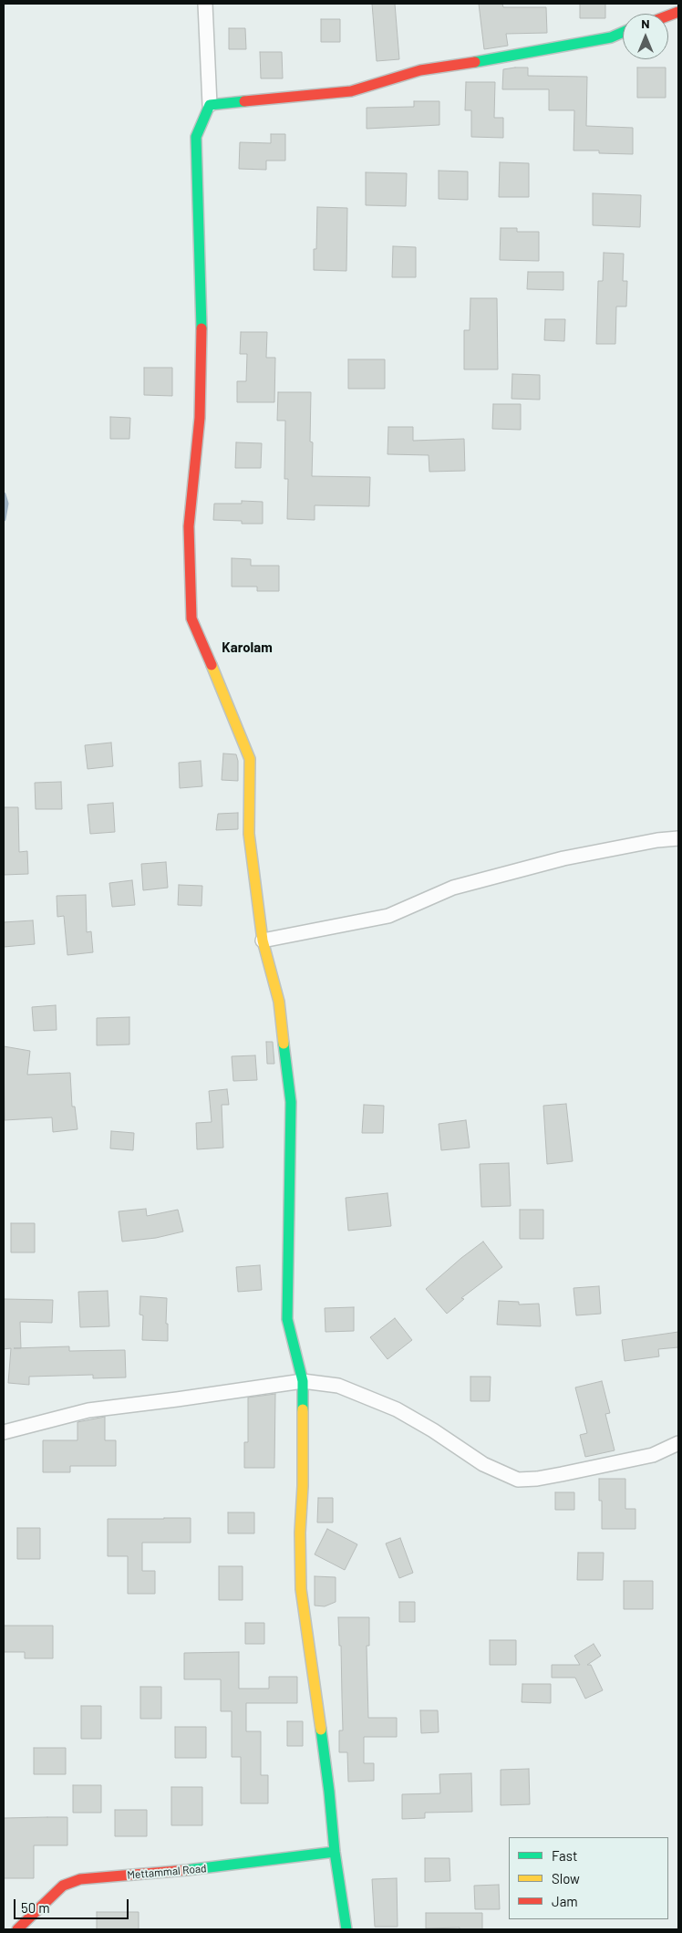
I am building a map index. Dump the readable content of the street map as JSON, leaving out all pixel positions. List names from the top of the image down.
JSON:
{
  "streets": {
    "main road": ["Mettammal Road"]
  },
  "districts": ["Karolam"],
  "legend": ["Fast", "Slow", "Jam"],
  "scale_bar": "50 m",
  "north": "top"
}
